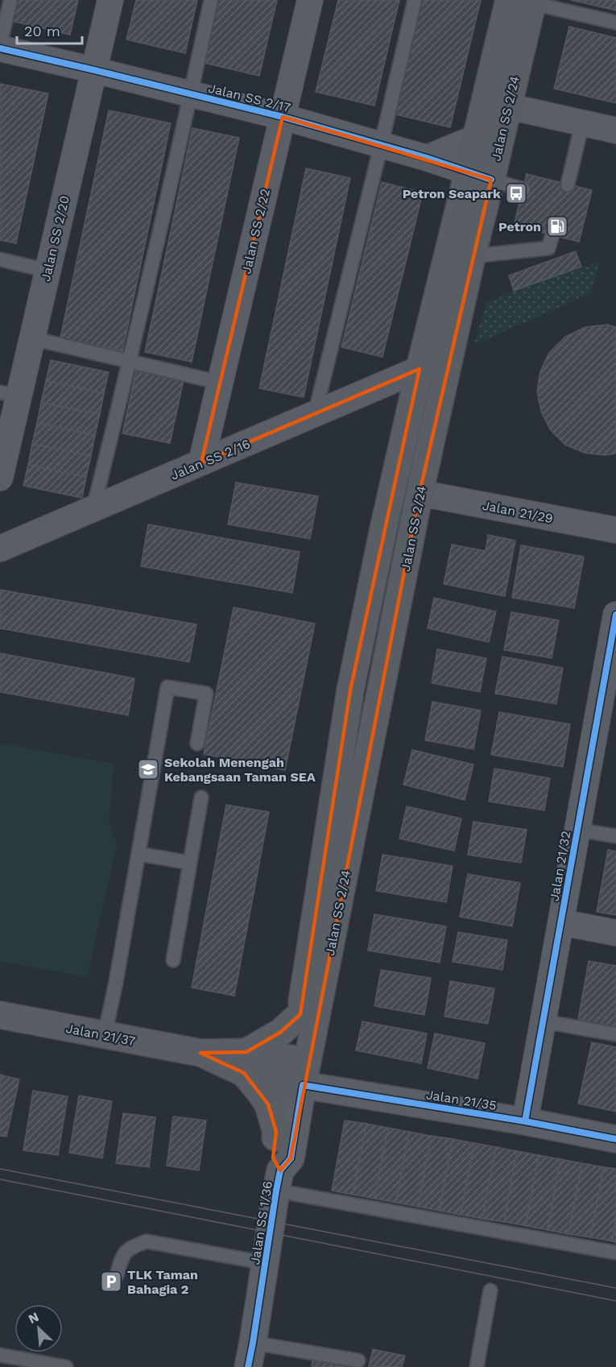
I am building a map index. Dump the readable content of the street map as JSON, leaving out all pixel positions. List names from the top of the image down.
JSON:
{
  "streets": {
    "main road": ["Jalan SS 2/24", "Jalan 21/37"],
    "street": [
      "Jalan SS 2/17",
      "Jalan SS 2/22",
      "Jalan SS 2/20",
      "Jalan SS 2/16",
      "Jalan 21/29",
      "Jalan 21/32",
      "Jalan 21/35",
      "Jalan SS 1/36"
    ]
  },
  "crossings": [
    ["Jalan SS 2/17", "Jalan SS 2/24"],
    ["Jalan SS 2/17", "Jalan SS 2/22"],
    ["Jalan SS 2/17", "Jalan SS 2/20"],
    ["Jalan SS 2/24", "Jalan SS 2/16"],
    ["Jalan SS 2/24", "Jalan 21/29"],
    ["Jalan SS 2/24", "Jalan 21/37"],
    ["Jalan SS 2/24", "Jalan 21/35"],
    ["Jalan SS 2/24", "Jalan SS 1/36"],
    ["Jalan SS 2/22", "Jalan SS 2/16"],
    ["Jalan 21/32", "Jalan 21/35"],
    ["Jalan 21/37", "Jalan 21/35"],
    ["Jalan 21/37", "Jalan SS 1/36"],
    ["Jalan 21/35", "Jalan SS 1/36"]
  ],
  "places": {
    "bus stop": ["Petron Seapark"],
    "fuel station": ["Petron"],
    "school or university": ["Sekolah Menengah Kebangsaan Taman SEA"],
    "parking": ["TLK Taman Bahagia 2"]
  },
  "scale_bar": "20 m",
  "north": "top left"
}
